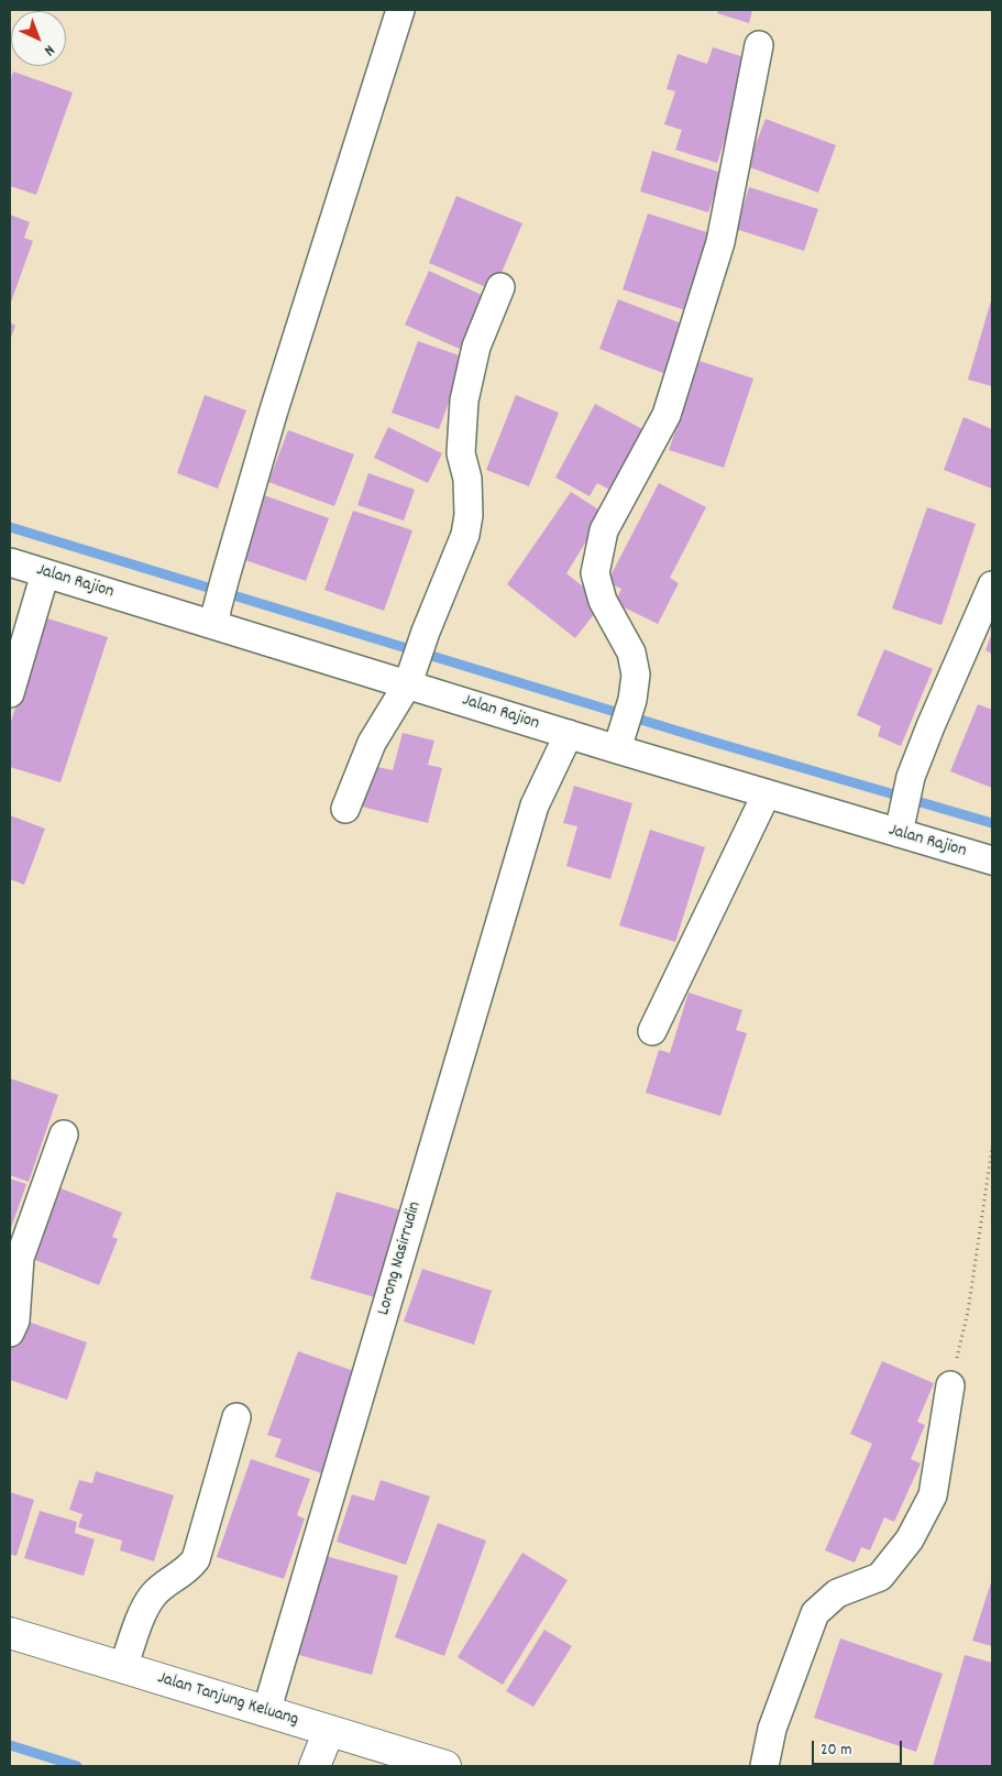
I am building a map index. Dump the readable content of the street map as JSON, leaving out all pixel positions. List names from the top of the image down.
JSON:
{
  "streets": {
    "main road": ["Jalan Tanjung Keluang"],
    "street": ["Jalan Rajion", "Lorong Nasirrudin"]
  },
  "crossings": [
    ["Jalan Rajion", "Lorong Nasirrudin"],
    ["Lorong Nasirrudin", "Jalan Tanjung Keluang"]
  ],
  "scale_bar": "20 m",
  "north": "bottom right"
}
